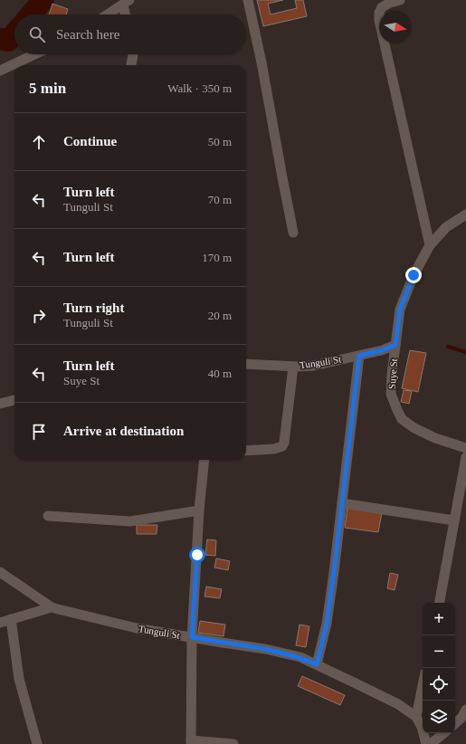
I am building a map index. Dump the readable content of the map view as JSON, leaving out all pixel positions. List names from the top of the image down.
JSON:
{
  "streets": {
    "street": ["Tunguli St", "Suye St"]
  },
  "crossings": [
    ["Tunguli St", "Suye St"]
  ],
  "north": "right",
  "page": {
    "search": "Search here",
    "heading": ["5 min", "Walk · 350 m"],
    "list": [
      ["Continue", "50 m"],
      ["Turn left", "Tunguli St", "70 m"],
      ["Turn left", "170 m"],
      ["Turn right", "Tunguli St", "20 m"],
      ["Turn left", "Suye St", "40 m"],
      "Arrive at destination"
    ],
    "map_buttons": ["+", "−"]
  }
}
